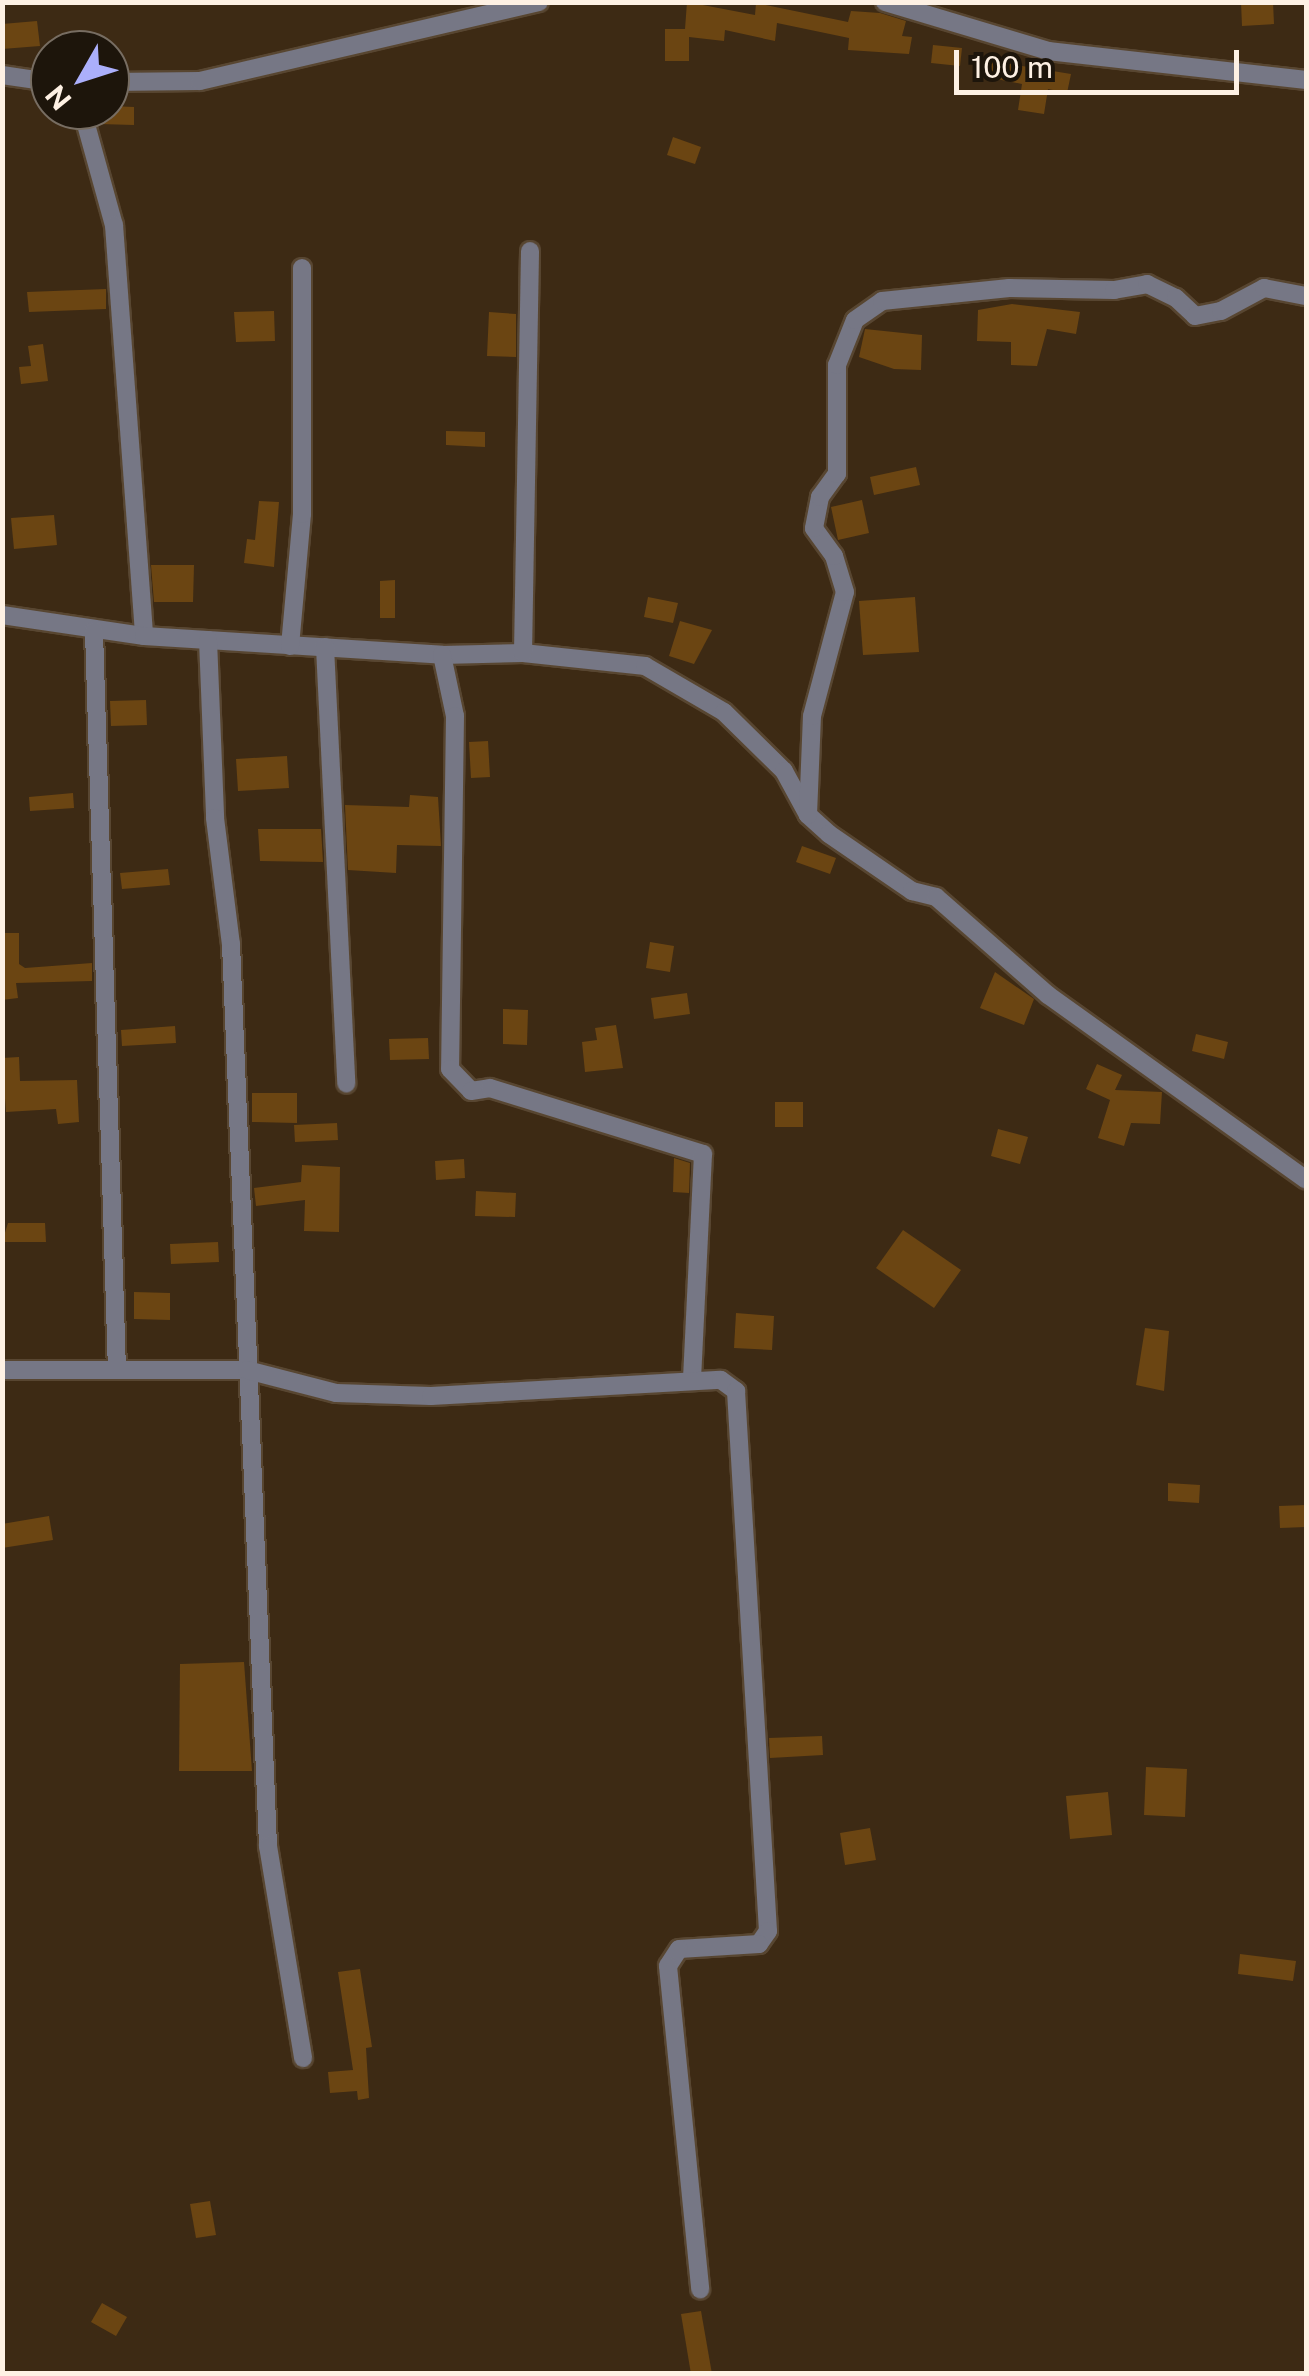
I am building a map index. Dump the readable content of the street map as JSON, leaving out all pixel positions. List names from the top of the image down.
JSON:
{
  "scale_bar": "100 m",
  "north": "bottom left"
}
